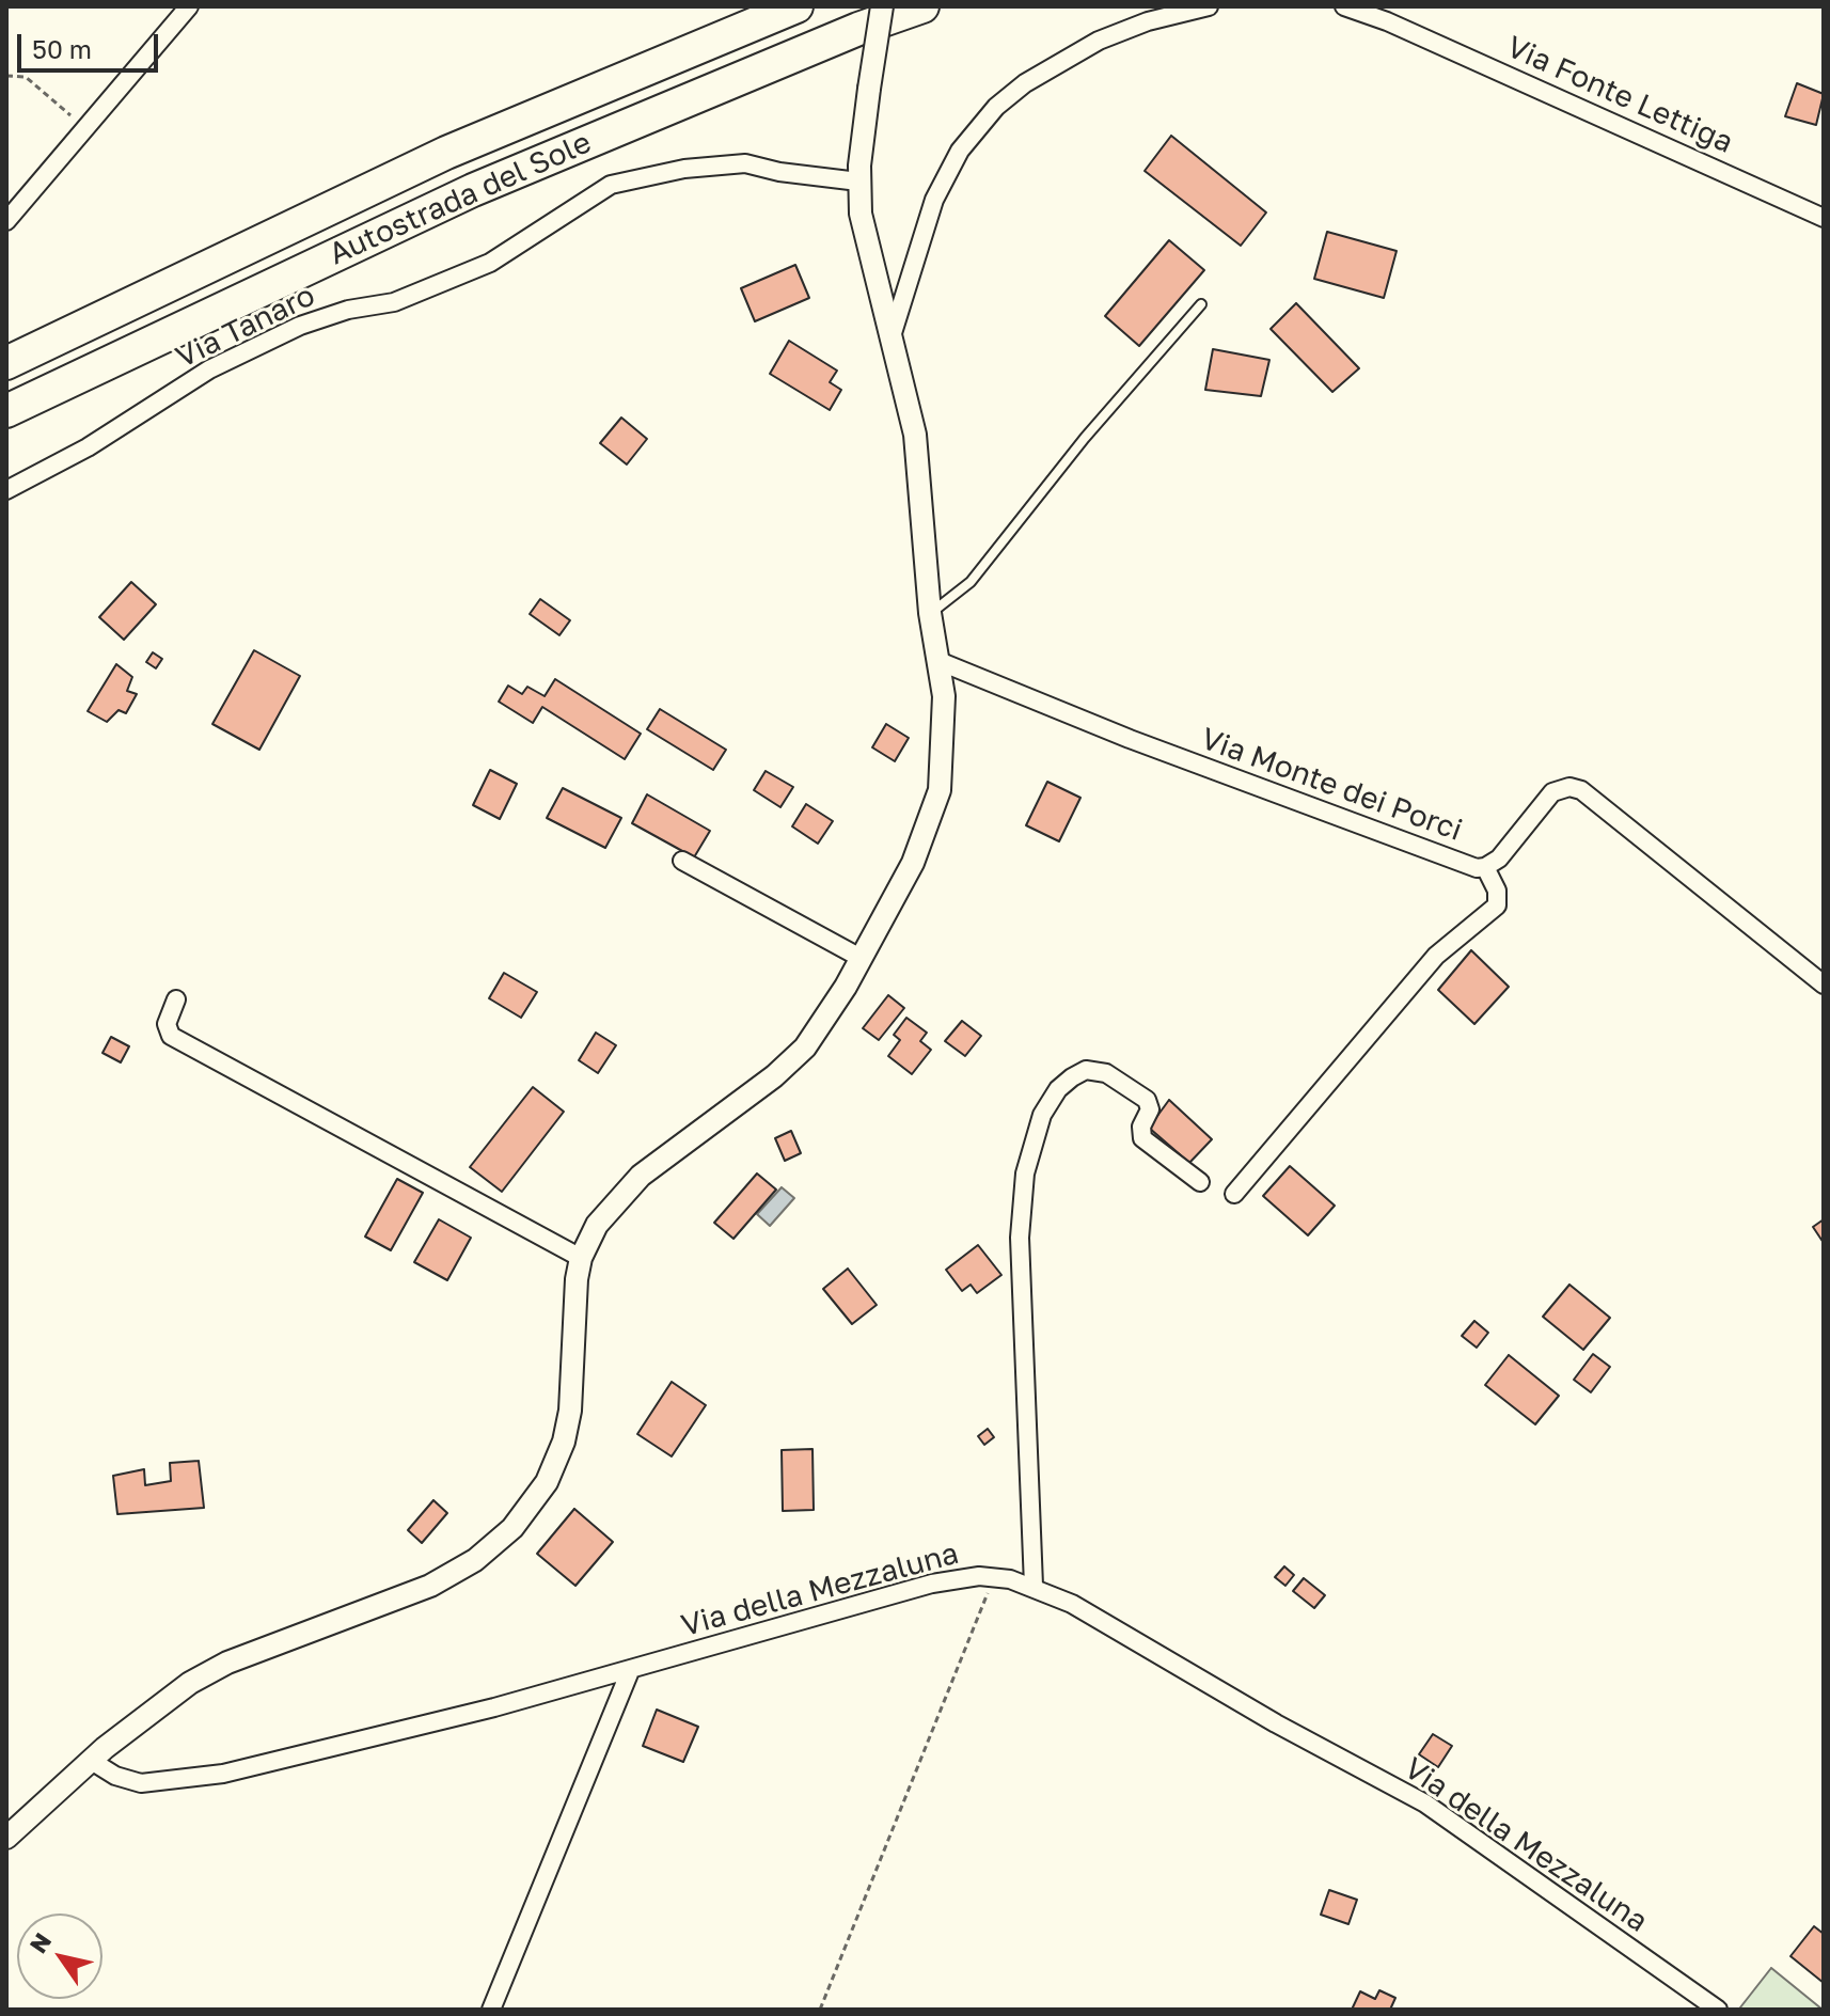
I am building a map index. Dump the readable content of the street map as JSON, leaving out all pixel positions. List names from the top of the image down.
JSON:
{
  "streets": {
    "highway": ["Autostrada del Sole"],
    "street": [
      "Via Fonte Lettiga",
      "Via Tanaro",
      "Via Monte dei Porci",
      "Via della Mezzaluna"
    ]
  },
  "scale_bar": "50 m",
  "north": "top left"
}
